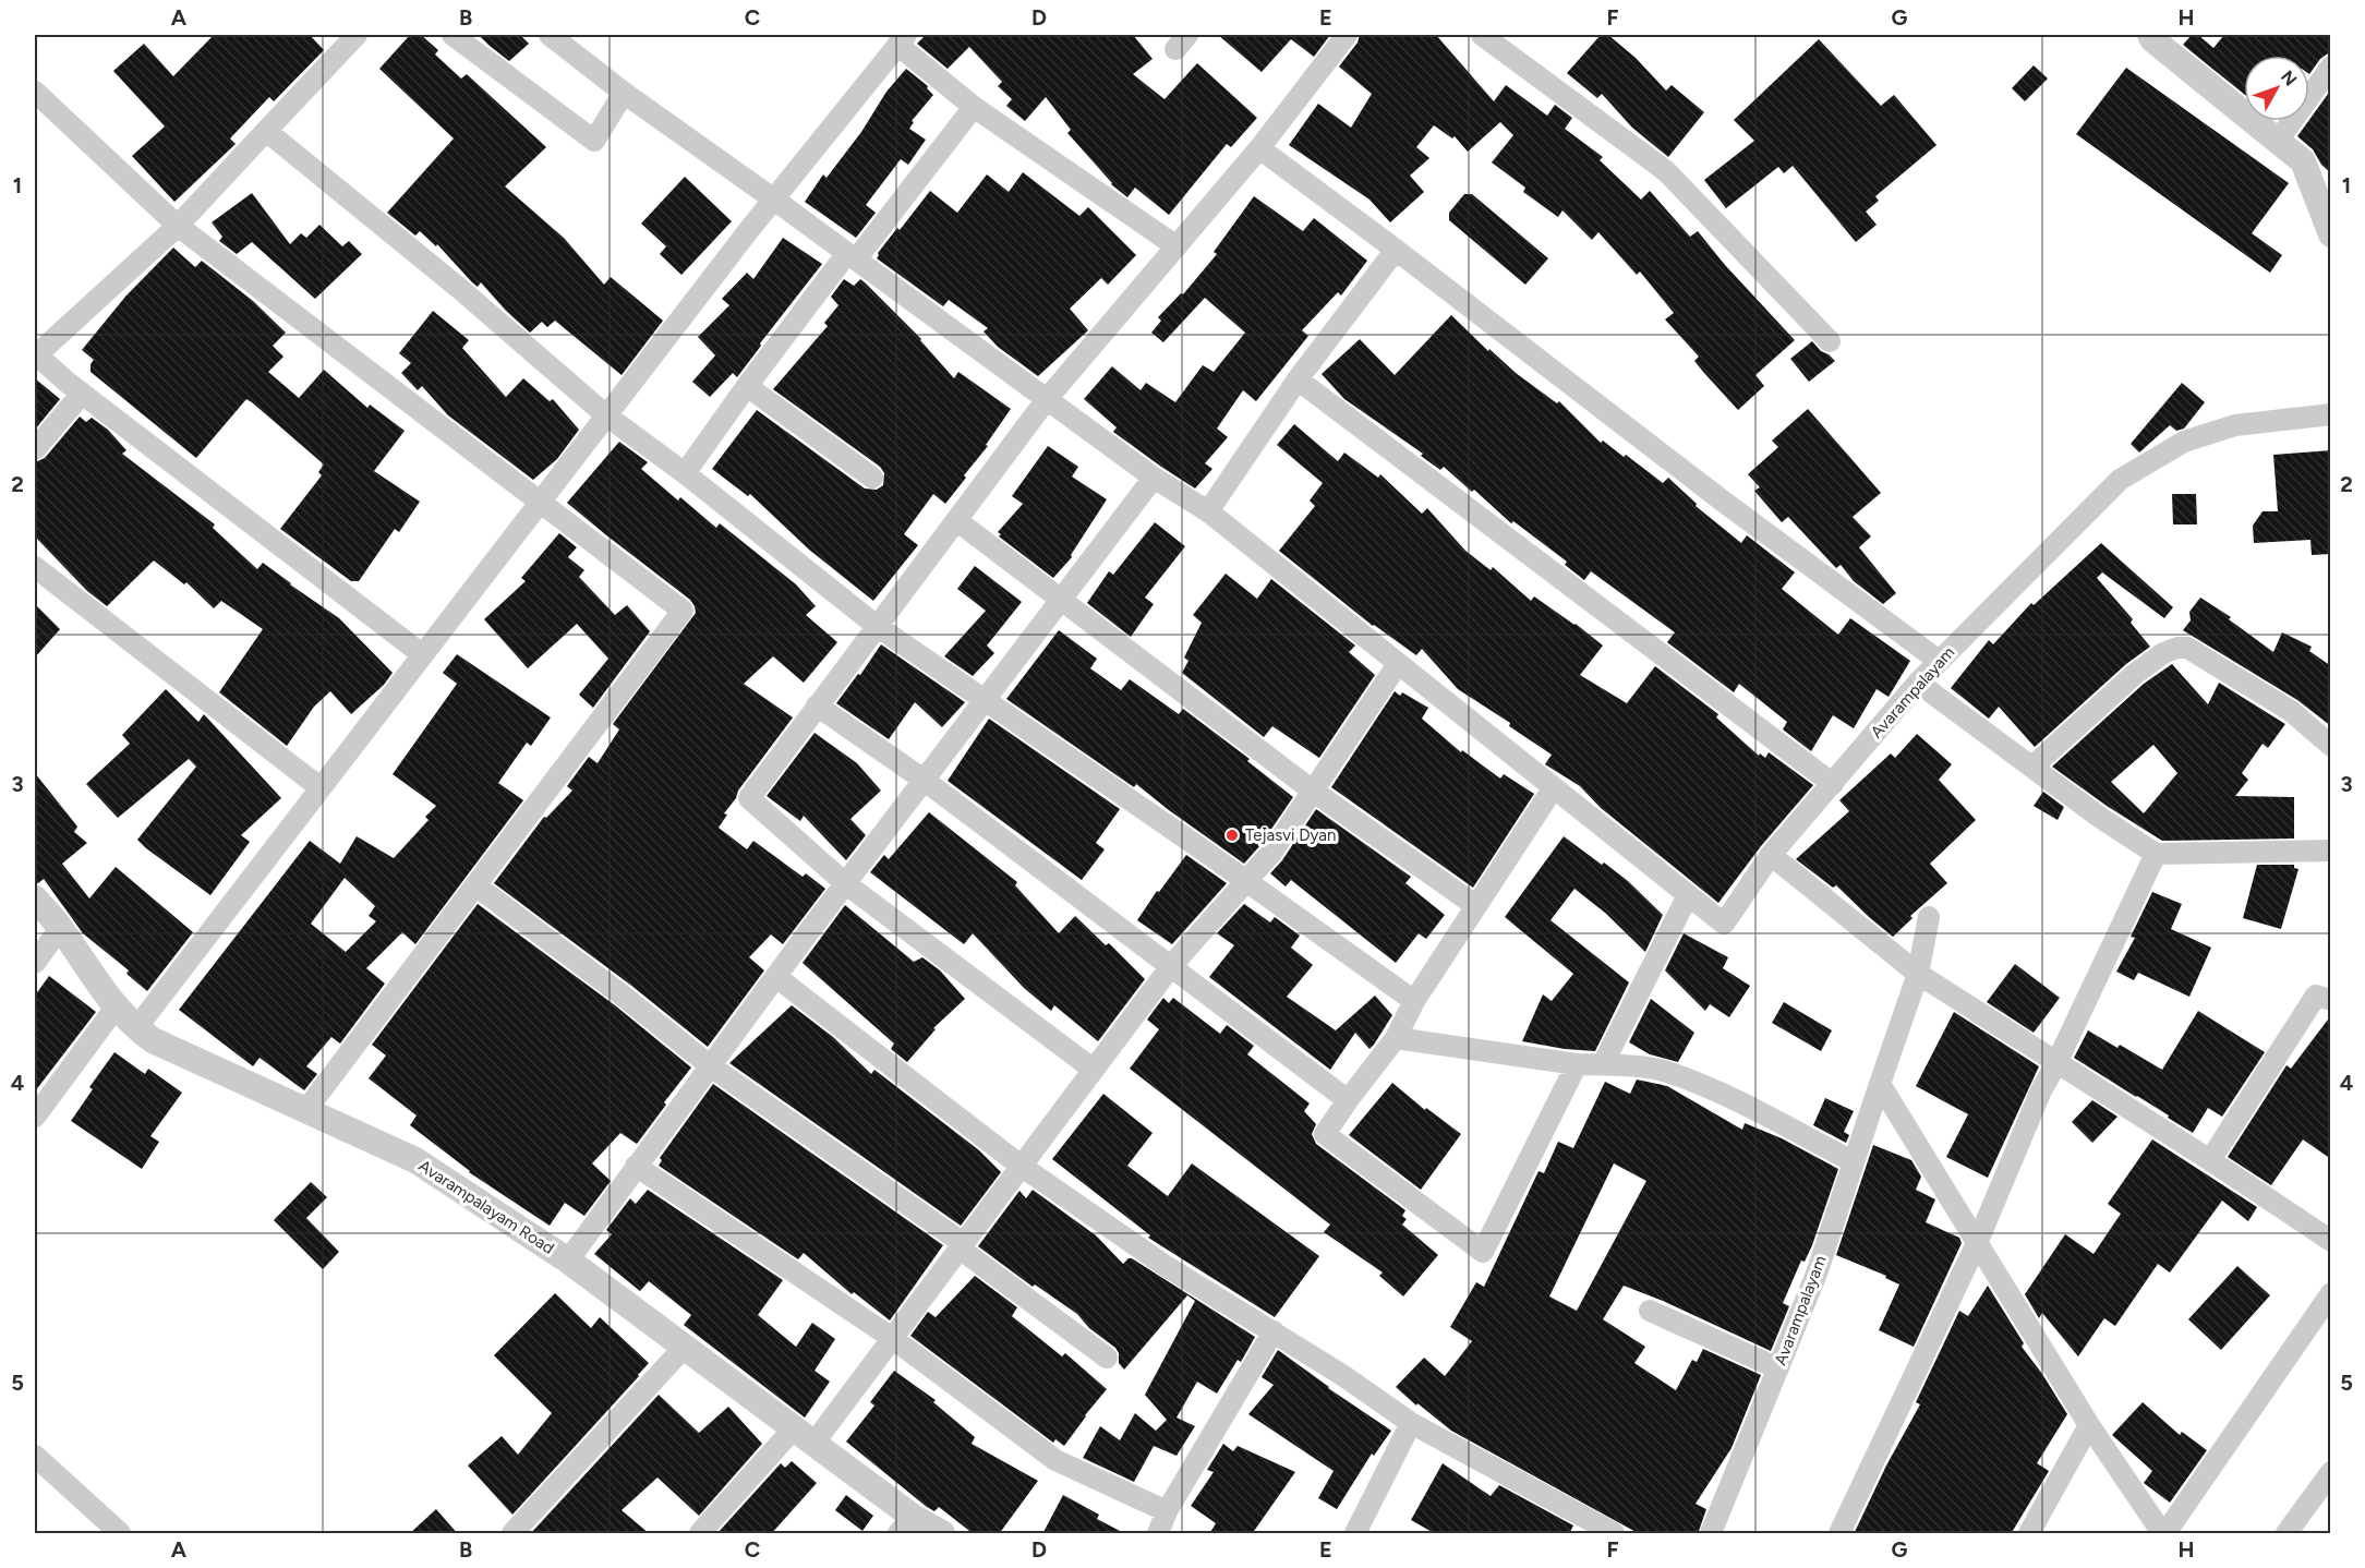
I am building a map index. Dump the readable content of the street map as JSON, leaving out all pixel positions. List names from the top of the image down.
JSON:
{
  "streets": {
    "street": ["Avarampalayam", "Avarampalayam Road"]
  },
  "places": ["Tejasvi Dyan"],
  "north": "top right",
  "grid": {
    "columns": [
      "A",
      "B",
      "C",
      "D",
      "E",
      "F",
      "G",
      "H"
    ],
    "rows": [
      "1",
      "2",
      "3",
      "4",
      "5"
    ]
  }
}
